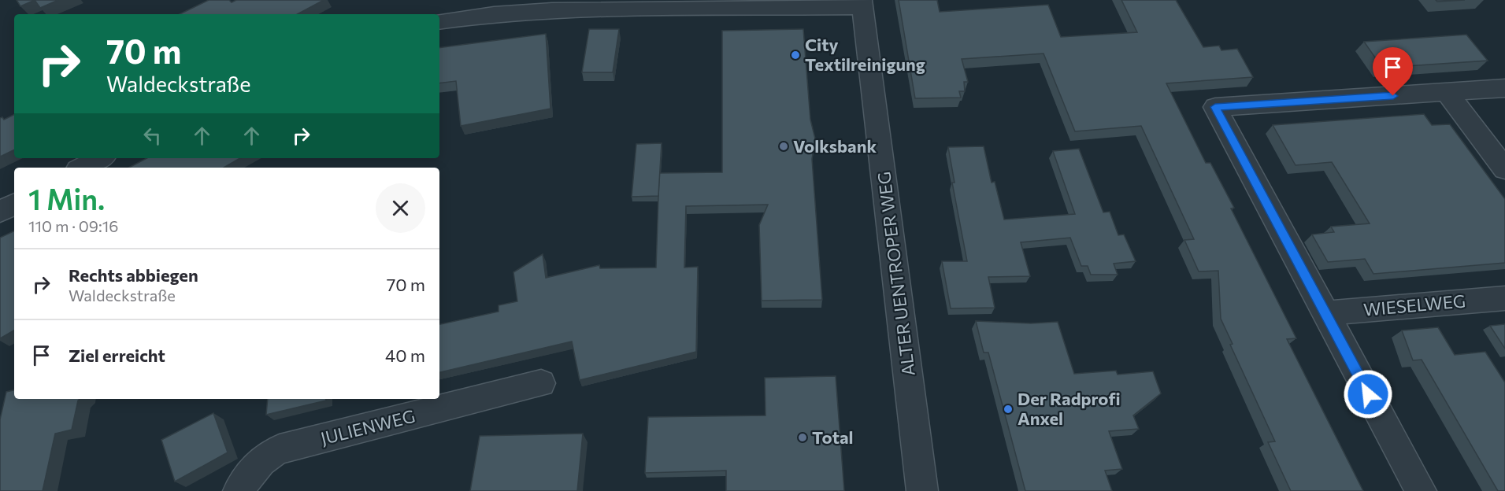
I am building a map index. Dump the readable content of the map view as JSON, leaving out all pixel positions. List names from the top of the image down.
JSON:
{
  "streets": {
    "street": ["ALTER UENTROPER WEG", "WIESELWEG", "JULIENWEG"]
  },
  "places": [
    "City Textilreinigung",
    "Volksbank",
    "Der Radprofi Anxel",
    "Total"
  ],
  "page": {
    "turn": ["70 m", "Waldeckstraße"],
    "heading": ["1 Min.", "110 m · 09:16"],
    "list": [
      {
        "name": "Rechts abbiegen",
        "note": "Waldeckstraße",
        "value": "70 m"
      },
      {
        "name": "Ziel erreicht",
        "value": "40 m"
      }
    ]
  }
}
